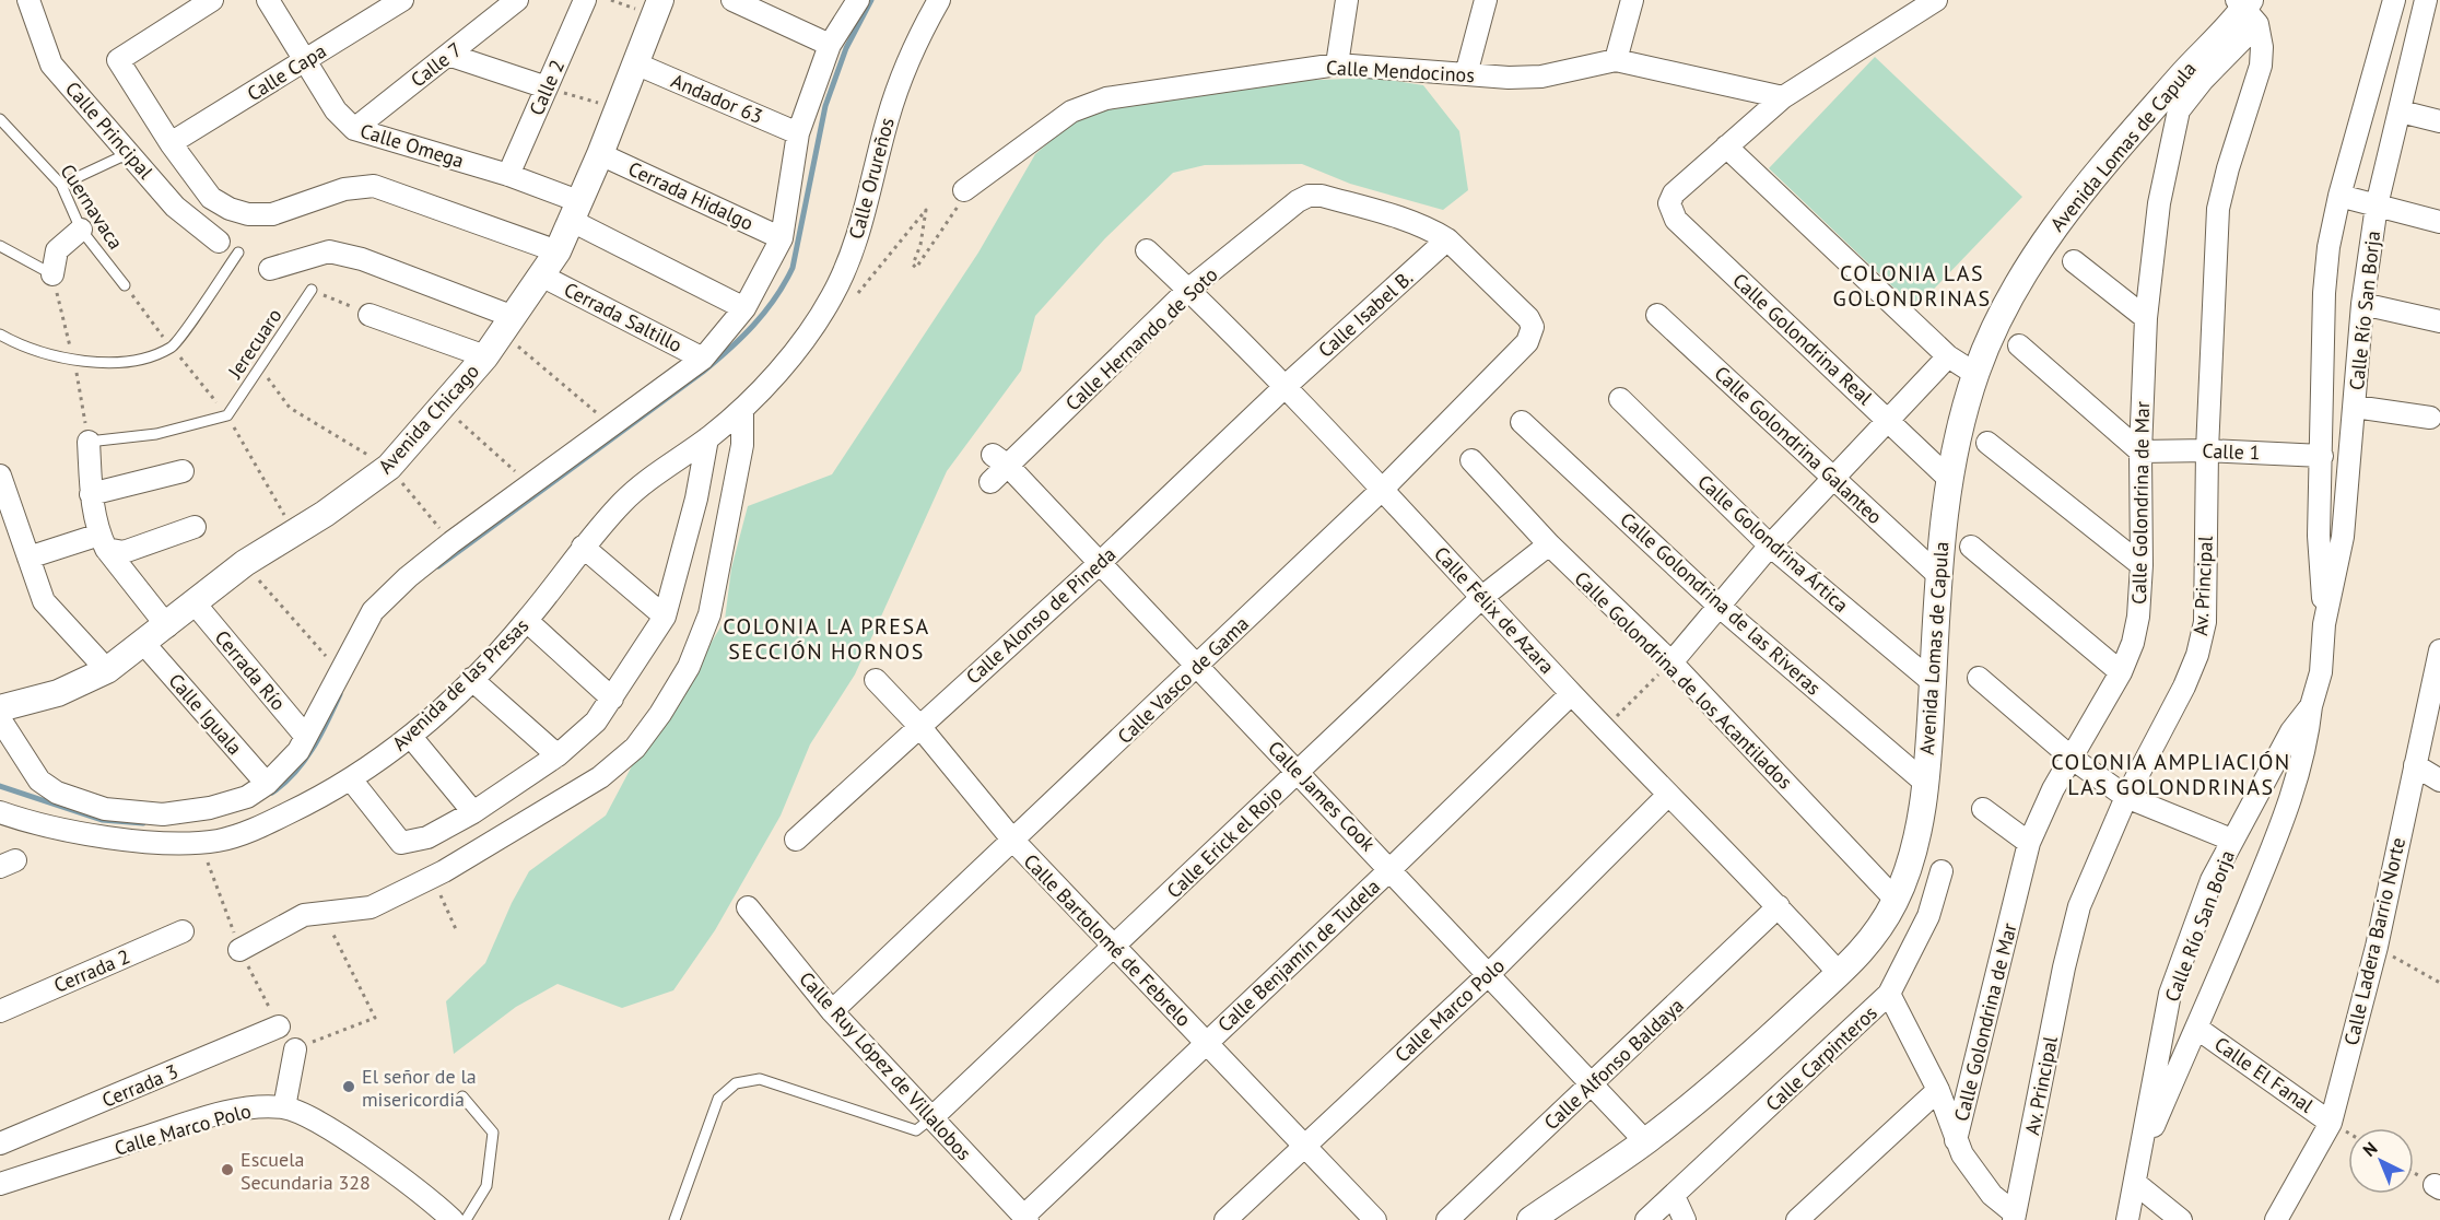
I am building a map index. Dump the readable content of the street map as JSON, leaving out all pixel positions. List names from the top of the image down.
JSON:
{
  "streets": {
    "street": [
      "Calle 7",
      "Calle Mendocinos",
      "Calle Capa",
      "Calle 2",
      "Andador 63",
      "Calle Principal",
      "Calle Omega",
      "Avenida Lomas de Capula",
      "Calle Orureños",
      "Cerrada Hidalgo",
      "Calle Río San Borja",
      "Calle Isabel B.",
      "Cerrada Saltillo",
      "Calle Hernando de Soto",
      "Calle Golondrina Real",
      "Avenida Chicago",
      "Calle Golondrina Galanteo",
      "Calle 1",
      "Calle Golondrina de Mar",
      "Calle Golondrina Ártica",
      "Av. Principal",
      "Calle Golondrina de las Riveras",
      "Calle Félix de Azara",
      "Calle Alonso de Pineda",
      "Cerrada Río",
      "Calle Vasco de Gama",
      "Calle Golondrina de los Acantilados",
      "Avenida de las Presas",
      "Calle Iguala",
      "Calle James Cook",
      "Calle Erick el Rojo",
      "Calle Bartolomé de Febrelo",
      "Calle Ladera Barrio Norte",
      "Calle Benjamín de Tudela",
      "Cerrada 2",
      "Calle Marco Polo",
      "Calle Carpinteros",
      "Calle Alfonso Baldaya",
      "Calle Ruy López de Villalobos",
      "Calle El Fanal",
      "Cerrada 3"
    ],
    "lane": ["Cuernavaca", "Jerecuaro"]
  },
  "crossings": [
    ["Calle 7", "Calle Omega"],
    ["Calle Capa", "Calle Omega"],
    ["Calle 2", "Calle Omega"],
    ["Andador 63", "Avenida Chicago"],
    ["Calle Omega", "Avenida Chicago"],
    ["Avenida Lomas de Capula", "Calle Golondrina Real"],
    ["Avenida Lomas de Capula", "Calle Golondrina Galanteo"],
    ["Avenida Lomas de Capula", "Calle Golondrina de Mar"],
    ["Avenida Lomas de Capula", "Calle Golondrina Ártica"],
    ["Avenida Lomas de Capula", "Av. Principal"],
    ["Avenida Lomas de Capula", "Calle Golondrina de las Riveras"],
    ["Avenida Lomas de Capula", "Calle Félix de Azara"],
    ["Avenida Lomas de Capula", "Calle Golondrina de los Acantilados"],
    ["Avenida Lomas de Capula", "Calle James Cook"],
    ["Calle Orureños", "Avenida de las Presas"],
    ["Cerrada Hidalgo", "Avenida Chicago"],
    ["Calle Río San Borja", "Calle 1"],
    ["Calle Río San Borja", "Calle El Fanal"],
    ["Calle Isabel B.", "Calle Hernando de Soto"],
    ["Calle Isabel B.", "Calle Félix de Azara"],
    ["Calle Isabel B.", "Calle Alonso de Pineda"],
    ["Calle Isabel B.", "Calle Vasco de Gama"],
    ["Cerrada Saltillo", "Avenida Chicago"],
    ["Calle Hernando de Soto", "Calle Félix de Azara"],
    ["Calle Hernando de Soto", "Calle Vasco de Gama"],
    ["Calle Hernando de Soto", "Calle James Cook"],
    ["Avenida Chicago", "Cerrada Río"],
    ["Avenida Chicago", "Calle Iguala"],
    ["Calle 1", "Calle Golondrina de Mar"],
    ["Calle 1", "Av. Principal"],
    ["Calle Golondrina de Mar", "Av. Principal"],
    ["Calle Félix de Azara", "Calle Alonso de Pineda"],
    ["Calle Félix de Azara", "Calle Vasco de Gama"],
    ["Calle Félix de Azara", "Calle Erick el Rojo"],
    ["Calle Félix de Azara", "Calle Benjamín de Tudela"],
    ["Calle Félix de Azara", "Calle Marco Polo"],
    ["Calle Félix de Azara", "Calle Alfonso Baldaya"],
    ["Calle Alonso de Pineda", "Calle James Cook"],
    ["Calle Alonso de Pineda", "Calle Bartolomé de Febrelo"],
    ["Calle Vasco de Gama", "Calle James Cook"],
    ["Calle Vasco de Gama", "Calle Bartolomé de Febrelo"],
    ["Calle Vasco de Gama", "Calle Ruy López de Villalobos"],
    ["Calle Golondrina de los Acantilados", "Calle Erick el Rojo"],
    ["Calle James Cook", "Calle Erick el Rojo"],
    ["Calle James Cook", "Calle Benjamín de Tudela"],
    ["Calle James Cook", "Calle Marco Polo"],
    ["Calle James Cook", "Calle Alfonso Baldaya"],
    ["Calle Erick el Rojo", "Calle Bartolomé de Febrelo"],
    ["Calle Erick el Rojo", "Calle Ruy López de Villalobos"],
    ["Calle Bartolomé de Febrelo", "Calle Benjamín de Tudela"],
    ["Calle Bartolomé de Febrelo", "Calle Marco Polo"],
    ["Calle Ladera Barrio Norte", "Calle El Fanal"],
    ["Calle Benjamín de Tudela", "Calle Ruy López de Villalobos"]
  ],
  "districts": ["COLONIA LAS GOLONDRINAS", "COLONIA LA PRESA SECCIÓN HORNOS", "COLONIA AMPLIACIÓN LAS GOLONDRINAS"],
  "places": ["El señor de la misericordia", "Escuela Secundaria 328"],
  "north": "top left"
}
